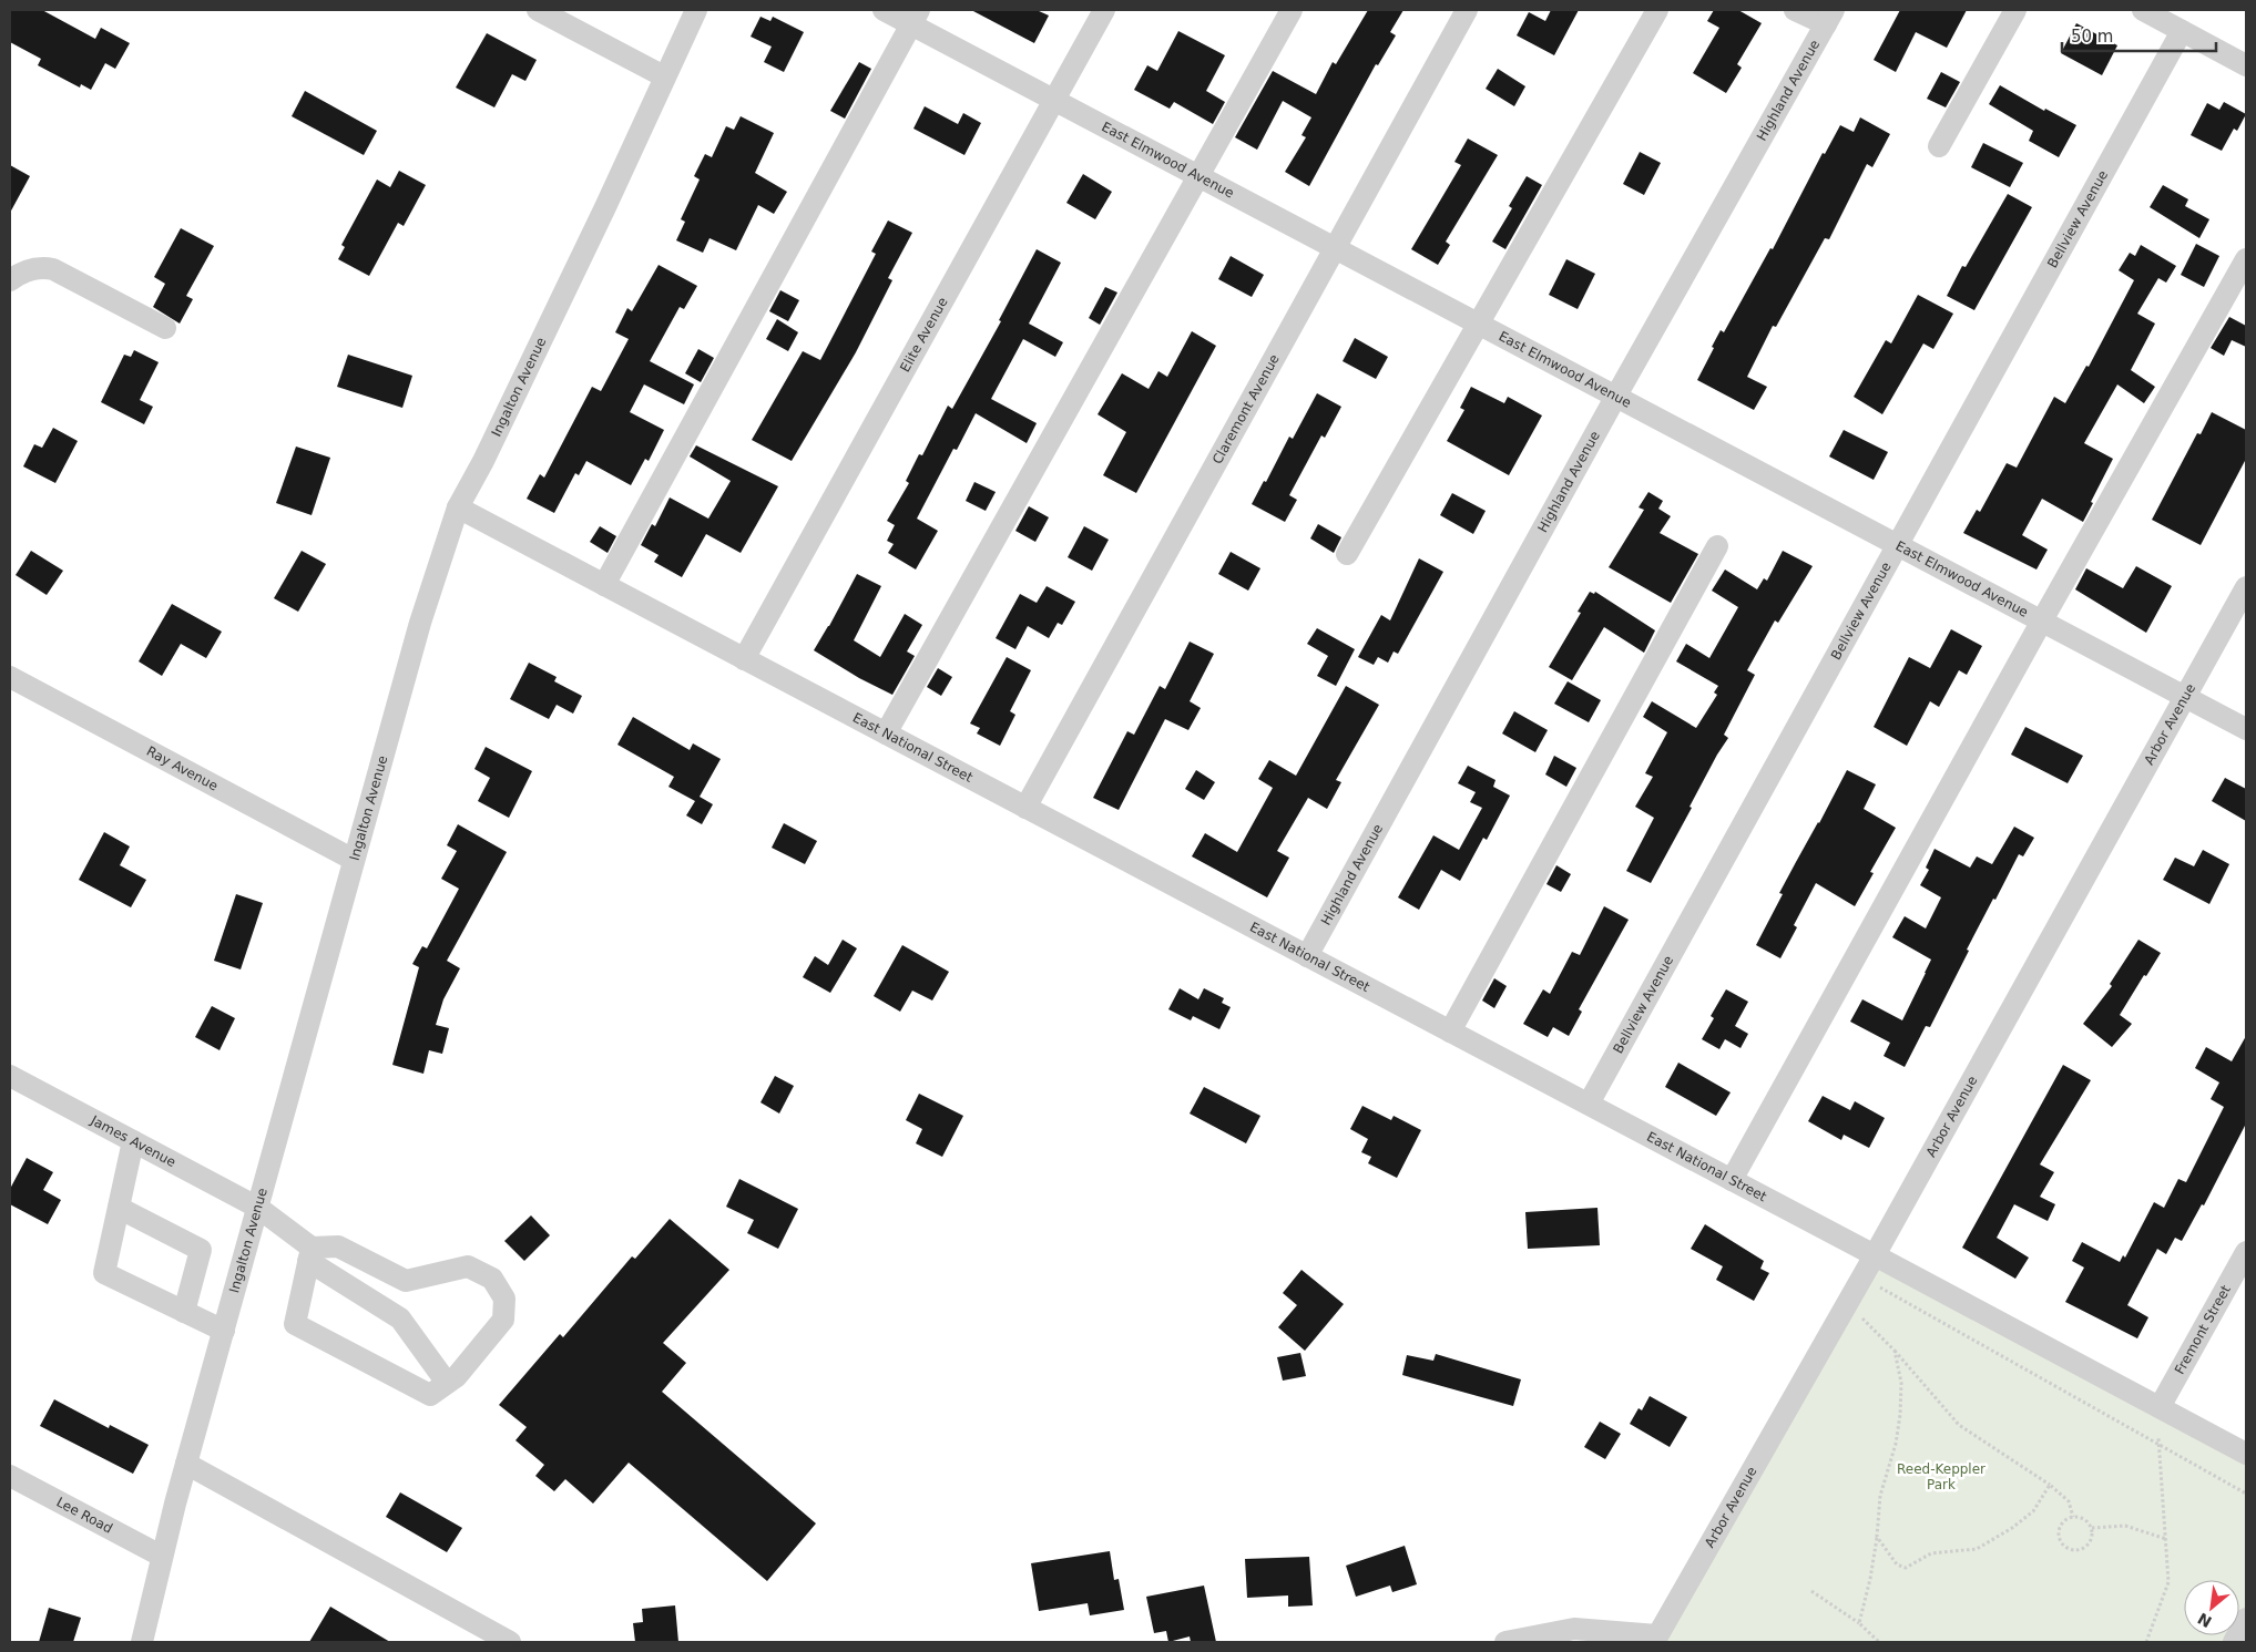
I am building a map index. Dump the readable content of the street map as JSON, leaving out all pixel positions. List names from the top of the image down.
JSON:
{
  "streets": {
    "street": [
      "Highland Avenue",
      "East Elmwood Avenue",
      "Bellview Avenue",
      "Elite Avenue",
      "Ingalton Avenue",
      "Claremont Avenue",
      "Arbor Avenue",
      "East National Street",
      "Ray Avenue",
      "James Avenue",
      "Fremont Street",
      "Lee Road"
    ]
  },
  "crossings": [
    ["Highland Avenue", "East Elmwood Avenue"],
    ["Highland Avenue", "East National Street"],
    ["East Elmwood Avenue", "Bellview Avenue"],
    ["East Elmwood Avenue", "Elite Avenue"],
    ["East Elmwood Avenue", "Claremont Avenue"],
    ["East Elmwood Avenue", "Arbor Avenue"],
    ["Bellview Avenue", "East National Street"],
    ["Elite Avenue", "East National Street"],
    ["Ingalton Avenue", "East National Street"],
    ["Ingalton Avenue", "Ray Avenue"],
    ["Ingalton Avenue", "James Avenue"],
    ["Ingalton Avenue", "Lee Road"],
    ["Claremont Avenue", "East National Street"],
    ["Arbor Avenue", "East National Street"],
    ["East National Street", "Fremont Street"]
  ],
  "parks": ["Reed-Keppler Park"],
  "scale_bar": "50 m",
  "north": "bottom left"
}
